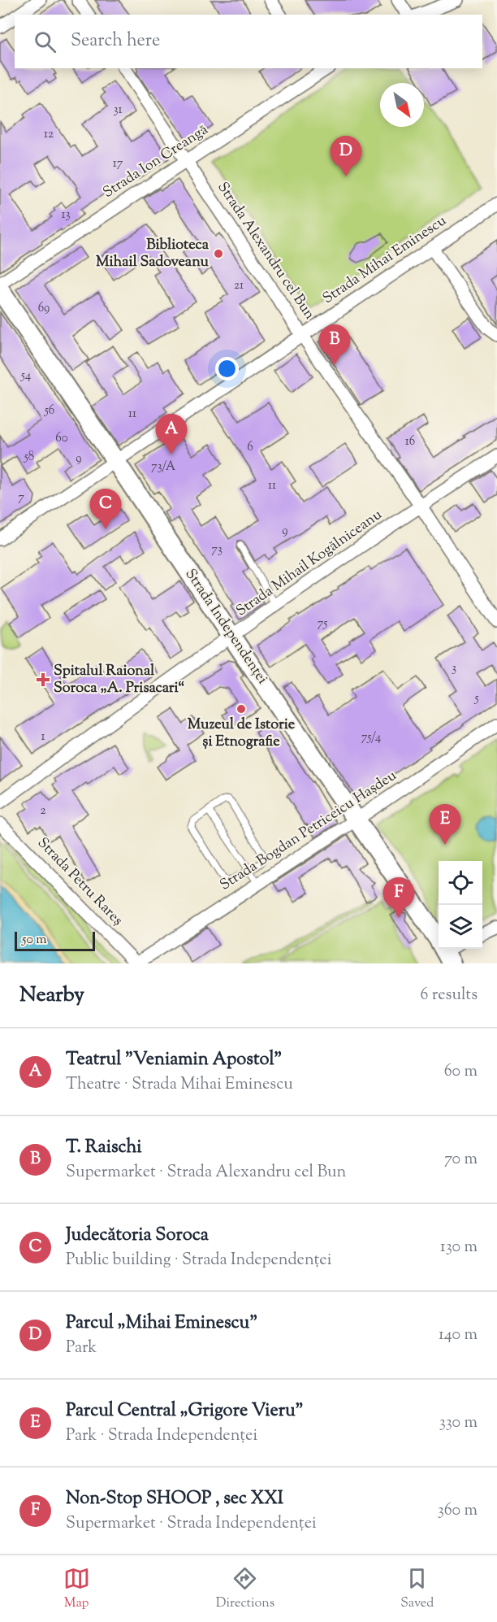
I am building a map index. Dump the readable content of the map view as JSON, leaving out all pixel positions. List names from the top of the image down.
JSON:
{
  "streets": {
    "main road": ["Strada Independenței"],
    "street": [
      "Strada Ion Creangă",
      "Strada Alexandru cel Bun",
      "Strada Mihai Eminescu",
      "Strada Mihail Kogălniceanu",
      "Strada Bogdan Petriceicu Hașdeu",
      "Strada Petru Rareș"
    ]
  },
  "crossings": [
    ["Strada Ion Creangă", "Strada Alexandru cel Bun"],
    ["Strada Alexandru cel Bun", "Strada Mihai Eminescu"],
    ["Strada Alexandru cel Bun", "Strada Mihail Kogălniceanu"],
    ["Strada Mihai Eminescu", "Strada Independenței"],
    ["Strada Mihail Kogălniceanu", "Strada Independenței"],
    ["Strada Independenței", "Strada Bogdan Petriceicu Hașdeu"],
    ["Strada Bogdan Petriceicu Hașdeu", "Strada Petru Rareș"]
  ],
  "places": {
    "other": ["Biblioteca Mihail Sadoveanu", "Muzeul de Istorie și Etnografie"],
    "health": ["Spitalul Raional Soroca „A. Prisacari“"]
  },
  "house_numbers": [
    "31",
    "12",
    "17",
    "13",
    "21",
    "69",
    "54",
    "56",
    "11",
    "60",
    "16",
    "6",
    "58",
    "9",
    "73/A",
    "11",
    "7",
    "9",
    "73",
    "75",
    "3",
    "5",
    "1",
    "75/4",
    "2"
  ],
  "scale_bar": "50 m",
  "north": "bottom right",
  "page": {
    "search": "Search here",
    "pins": [
      "D",
      "B",
      "A",
      "C",
      "E",
      "F"
    ],
    "scale": "50 m",
    "heading": ["Nearby", "6 results"],
    "list": [
      {
        "mark": "A",
        "name": "Teatrul \"Veniamin Apostol\"",
        "note": "Theatre · Strada Mihai Eminescu",
        "value": "60 m"
      },
      {
        "mark": "B",
        "name": "T. Raischi",
        "note": "Supermarket · Strada Alexandru cel Bun",
        "value": "70 m"
      },
      {
        "mark": "C",
        "name": "Judecătoria Soroca",
        "note": "Public building · Strada Independenței",
        "value": "130 m"
      },
      {
        "mark": "D",
        "name": "Parcul „Mihai Eminescu”",
        "note": "Park",
        "value": "140 m"
      },
      {
        "mark": "E",
        "name": "Parcul Central „Grigore Vieru”",
        "note": "Park · Strada Independenței",
        "value": "330 m"
      },
      {
        "mark": "F",
        "name": "Non-Stop SHOOP , sec XXI",
        "note": "Supermarket · Strada Independenței",
        "value": "360 m"
      }
    ],
    "nav": ["Map", "Directions", "Saved"]
  }
}
